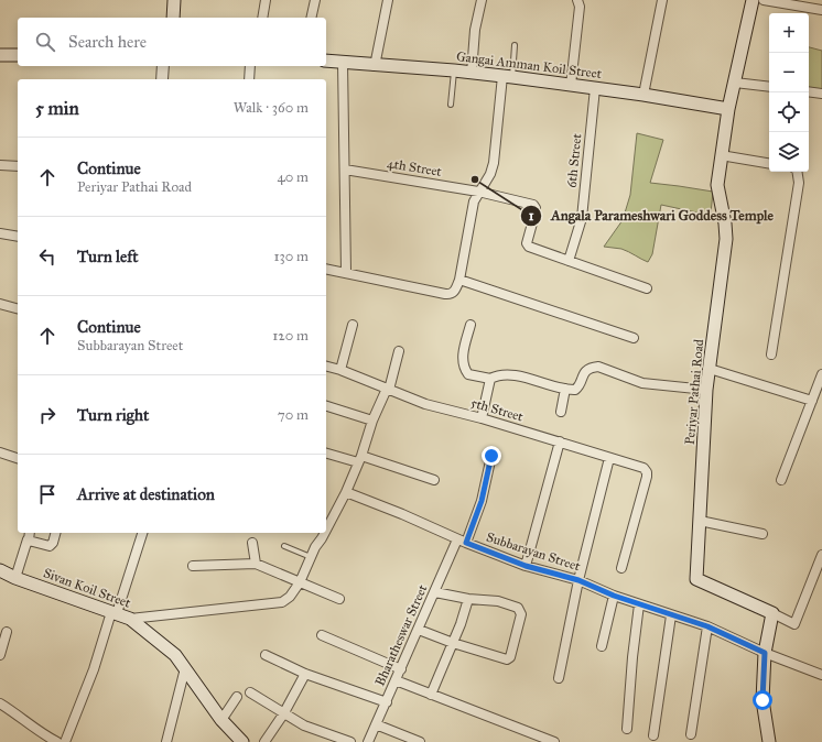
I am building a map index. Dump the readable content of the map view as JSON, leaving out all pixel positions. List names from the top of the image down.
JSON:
{
  "streets": {
    "street": [
      "Gangai Amman Koil Street",
      "6th Street",
      "4th Street",
      "Periyar Pathai Road",
      "5th Street",
      "Subbarayan Street",
      "Sivan Koil Street",
      "Bharatheswar Street"
    ]
  },
  "crossings": [
    ["Gangai Amman Koil Street", "6th Street"],
    ["Gangai Amman Koil Street", "Periyar Pathai Road"],
    ["6th Street", "4th Street"],
    ["Subbarayan Street", "Bharatheswar Street"]
  ],
  "places": ["Angala Parameshwari Goddess Temple"],
  "page": {
    "map_buttons": ["+", "−"],
    "search": "Search here",
    "heading": ["5 min", "Walk · 360 m"],
    "list": [
      ["Continue", "Periyar Pathai Road", "40 m"],
      ["Turn left", "130 m"],
      ["Continue", "Subbarayan Street", "120 m"],
      ["Turn right", "70 m"],
      "Arrive at destination"
    ]
  }
}
